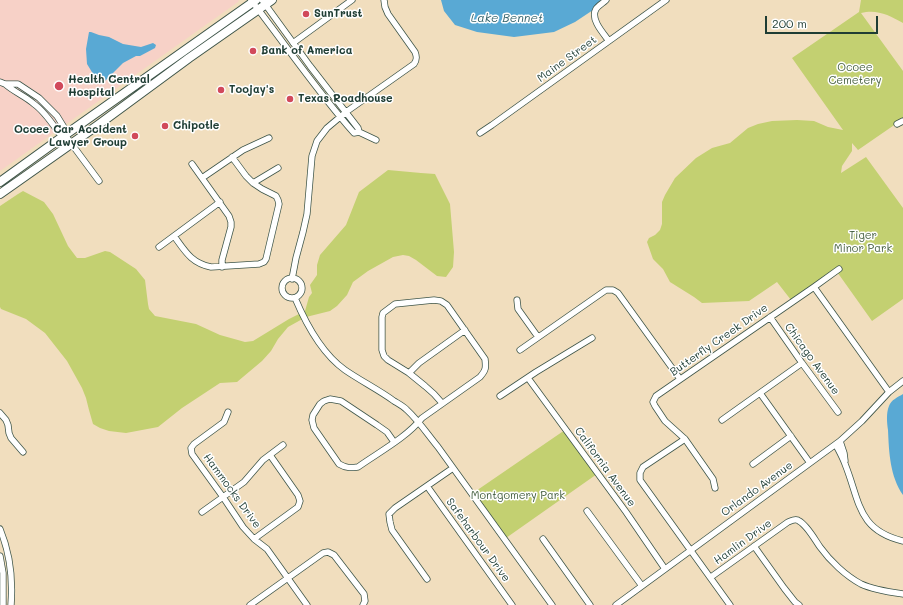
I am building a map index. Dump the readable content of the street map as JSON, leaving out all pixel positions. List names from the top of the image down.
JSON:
{
  "streets": {
    "street": [
      "Maine Street",
      "Butterfly Creek Drive",
      "Chicago Avenue",
      "California Avenue",
      "Orlando Avenue",
      "Hammocks Drive",
      "Safeharbour Drive",
      "Hamlin Drive"
    ]
  },
  "crossings": [
    ["Butterfly Creek Drive", "Chicago Avenue"],
    ["California Avenue", "Orlando Avenue"]
  ],
  "water": ["Lake Bennet"],
  "parks": ["Ocoee Cemetery", "Tiger Minor Park", "Montgomery Park"],
  "places": [
    "SunTrust",
    "Bank of America",
    "Health Central Hospital",
    "Toojay's",
    "Texas Roadhouse",
    "Chipotle",
    "Ocoee Car Accident Lawyer Group"
  ],
  "scale_bar": "200 m"
}
